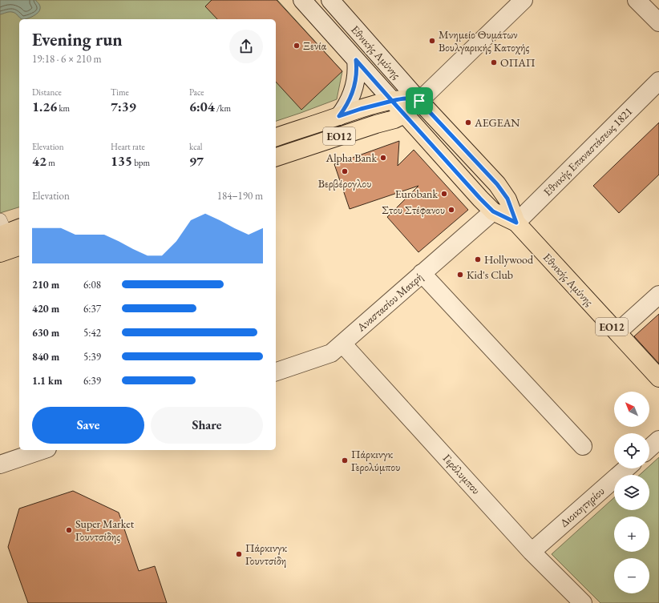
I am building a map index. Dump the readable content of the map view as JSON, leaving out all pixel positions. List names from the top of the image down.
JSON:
{
  "streets": {
    "main road": ["Εθνικής Αμύνης", "ΕΟ12"],
    "street": [
      "Εθνικής Επαναστάσεως 1821",
      "Αναστασίου Μακρή",
      "Γερόλυμπου",
      "Διοικητηρίου"
    ]
  },
  "crossings": [
    ["Εθνικής Αμύνης", "ΕΟ12"],
    ["Εθνικής Αμύνης", "Εθνικής Επαναστάσεως 1821"],
    ["Εθνικής Αμύνης", "Αναστασίου Μακρή"],
    ["Αναστασίου Μακρή", "Γερόλυμπου"],
    ["Γερόλυμπου", "Διοικητηρίου"]
  ],
  "places": [
    "Μνημείο Θυμάτων Βουλγαρικής Κατοχής",
    "Ξενία",
    "ΟΠΑΠ",
    "AEGEAN",
    "Alpha Bank",
    "Βερβέρογλου",
    "Eurobank",
    "Στου Στέφανου",
    "Hollywood",
    "Kid's Club",
    "Πάρκινγκ Γερολύμπου",
    "Super Market Γουντσίδης",
    "Πάρκινγκ Γουντσίδη"
  ],
  "north": "top left",
  "page": {
    "heading": ["Evening run", "19:18 · 6 × 210 m"],
    "stats": [
      ["Distance", "1.26 km"],
      ["Time", "7:39"],
      ["Pace", "6:04 /km"],
      ["Elevation", "42 m"],
      ["Heart rate", "135 bpm"],
      ["kcal", "97"]
    ],
    "chart": ["Elevation", "184–190 m"],
    "list": [
      {
        "name": "210 m",
        "note": "6:08"
      },
      {
        "name": "420 m",
        "note": "6:37"
      },
      {
        "name": "630 m",
        "note": "5:42"
      },
      {
        "name": "840 m",
        "note": "5:39"
      },
      {
        "name": "1.1 km",
        "note": "6:39"
      }
    ],
    "map_buttons": ["+", "−"],
    "buttons": ["Save", "Share"]
  }
}
